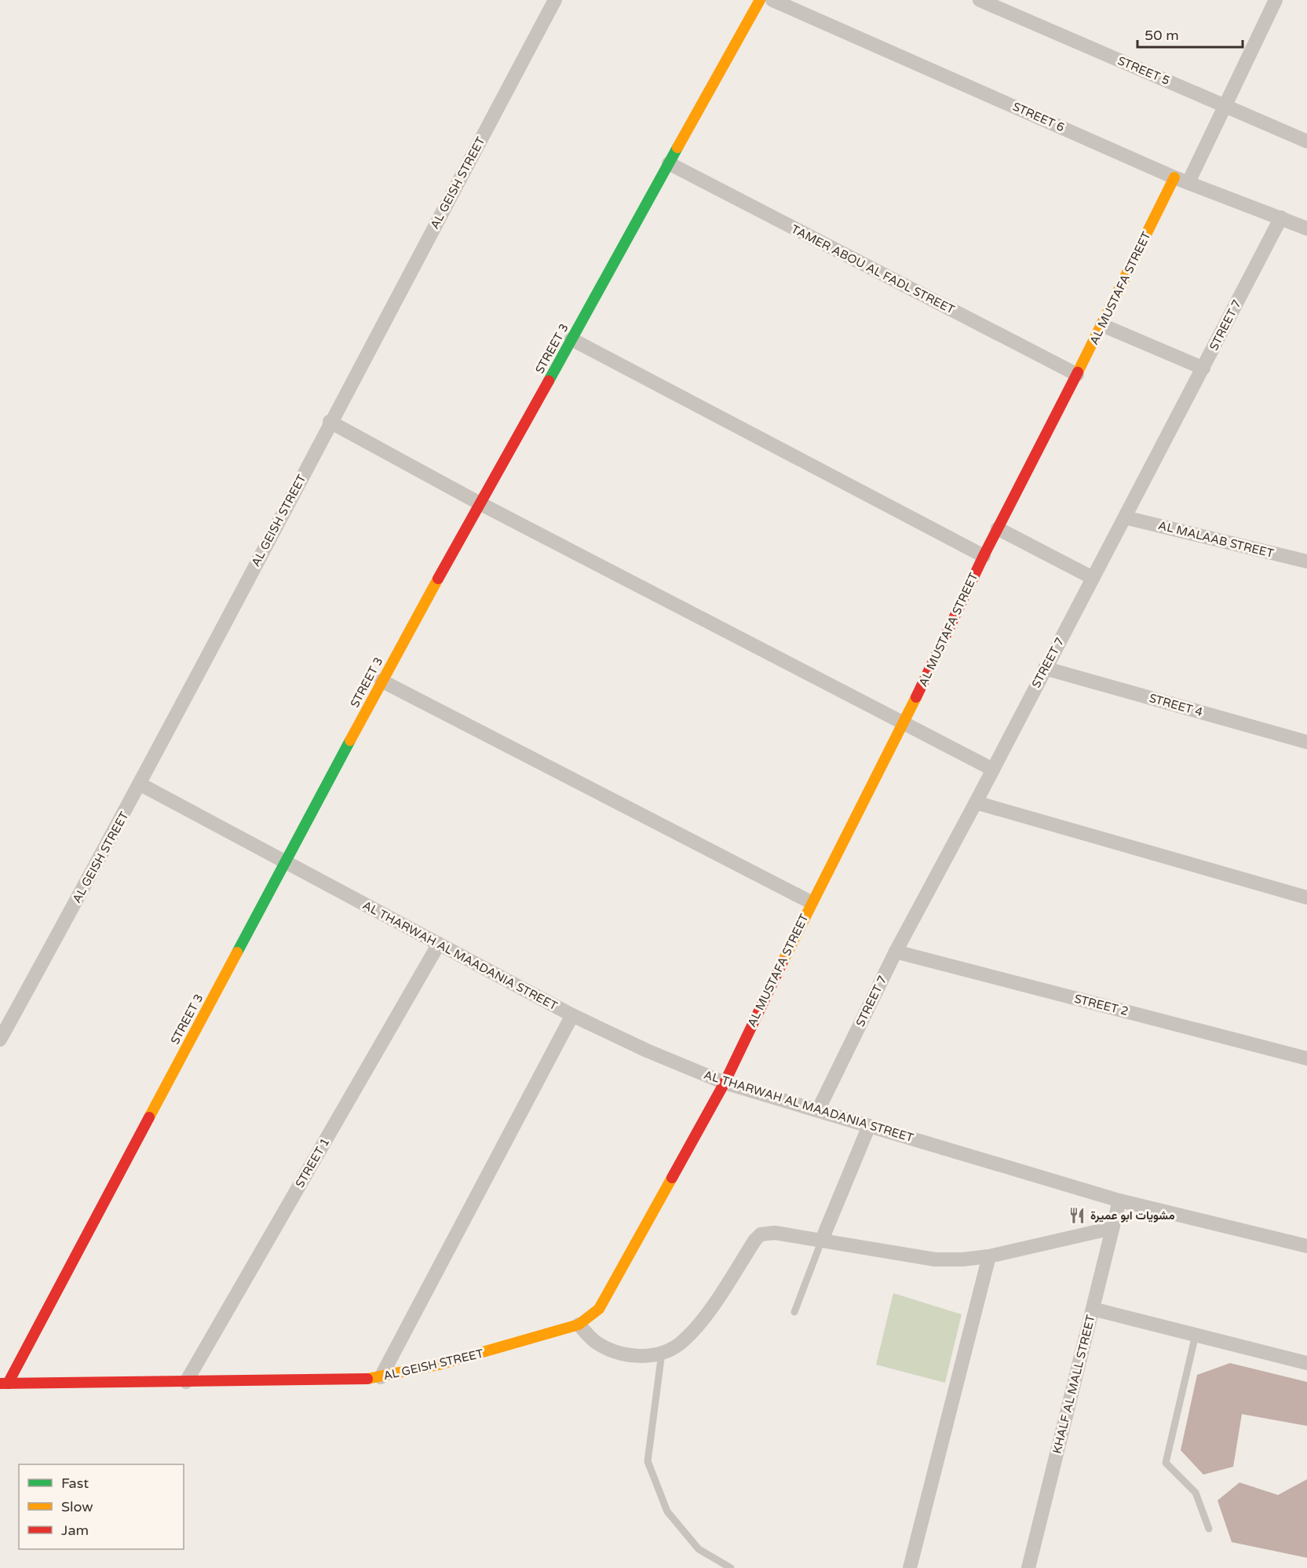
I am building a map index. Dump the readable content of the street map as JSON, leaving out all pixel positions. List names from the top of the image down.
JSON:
{
  "streets": {
    "street": [
      "STREET 5",
      "STREET 6",
      "AL GEISH STREET",
      "TAMER ABOU AL FADL STREET",
      "AL MUSTAFA STREET",
      "STREET 7",
      "STREET 3",
      "AL MALAAB STREET",
      "STREET 4",
      "AL THARWAH AL MAADANIA STREET",
      "STREET 2",
      "STREET 1",
      "KHALF AL MALL STREET"
    ]
  },
  "crossings": [
    ["STREET 6", "AL MUSTAFA STREET"],
    ["STREET 6", "STREET 7"],
    ["AL GEISH STREET", "AL MUSTAFA STREET"],
    ["AL GEISH STREET", "STREET 3"],
    ["AL GEISH STREET", "AL THARWAH AL MAADANIA STREET"],
    ["AL GEISH STREET", "STREET 1"],
    ["TAMER ABOU AL FADL STREET", "AL MUSTAFA STREET"],
    ["TAMER ABOU AL FADL STREET", "STREET 3"],
    ["AL MUSTAFA STREET", "AL THARWAH AL MAADANIA STREET"],
    ["STREET 7", "AL MALAAB STREET"],
    ["STREET 7", "STREET 4"],
    ["STREET 7", "AL THARWAH AL MAADANIA STREET"],
    ["STREET 7", "STREET 2"],
    ["STREET 3", "AL THARWAH AL MAADANIA STREET"],
    ["AL THARWAH AL MAADANIA STREET", "STREET 1"],
    ["AL THARWAH AL MAADANIA STREET", "KHALF AL MALL STREET"]
  ],
  "places": {
    "restaurant": ["مشويات ابو عميرة"]
  },
  "legend": ["Fast", "Slow", "Jam"],
  "scale_bar": "50 m"
}
